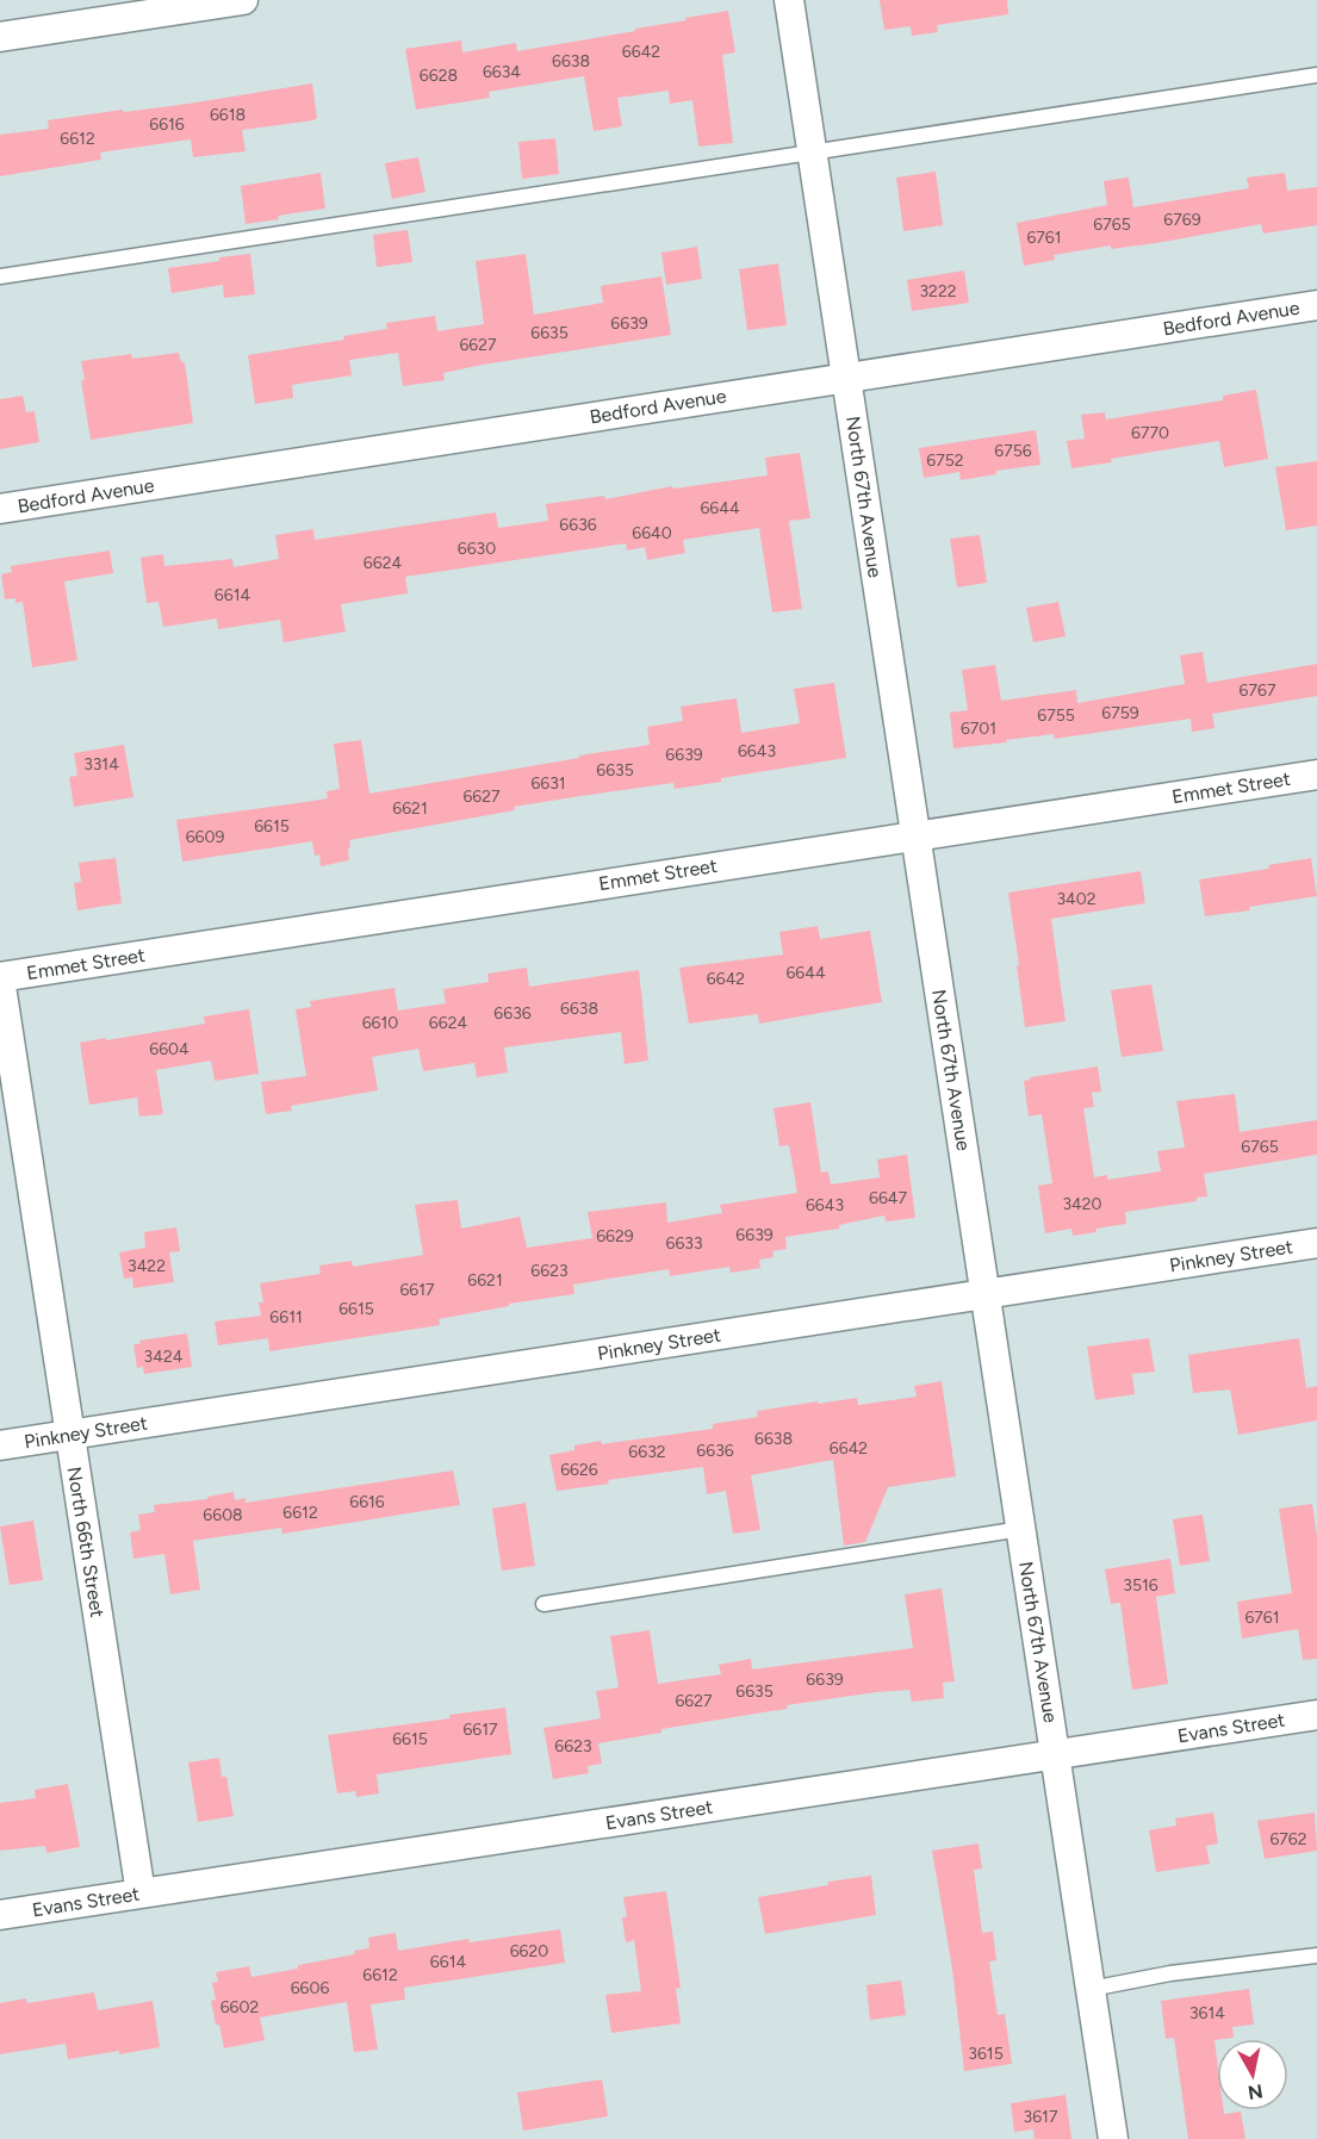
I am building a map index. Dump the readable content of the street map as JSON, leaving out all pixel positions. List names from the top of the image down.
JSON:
{
  "streets": {
    "street": [
      "Bedford Avenue",
      "North 67th Avenue",
      "Emmet Street",
      "Pinkney Street",
      "North 66th Street",
      "Evans Street"
    ]
  },
  "crossings": [
    ["Bedford Avenue", "North 67th Avenue"],
    ["North 67th Avenue", "Emmet Street"],
    ["North 67th Avenue", "Pinkney Street"],
    ["North 67th Avenue", "Evans Street"],
    ["Emmet Street", "North 66th Street"],
    ["Pinkney Street", "North 66th Street"],
    ["North 66th Street", "Evans Street"]
  ],
  "house_numbers": [
    "6642",
    "6638",
    "6634",
    "6628",
    "6618",
    "6616",
    "6612",
    "6769",
    "6765",
    "6761",
    "3222",
    "6639",
    "6635",
    "6627",
    "6770",
    "6756",
    "6752",
    "6644",
    "6636",
    "6640",
    "6630",
    "6624",
    "6614",
    "6767",
    "6759",
    "6755",
    "6701",
    "6643",
    "6639",
    "3314",
    "6635",
    "6631",
    "6627",
    "6621",
    "6615",
    "6609",
    "3402",
    "6644",
    "6642",
    "6638",
    "6636",
    "6610",
    "6624",
    "6604",
    "6765",
    "6647",
    "3420",
    "6643",
    "6639",
    "6629",
    "6633",
    "3422",
    "6623",
    "6621",
    "6617",
    "6615",
    "6611",
    "3424",
    "6638",
    "6642",
    "6636",
    "6632",
    "6626",
    "6616",
    "6612",
    "6608",
    "3516",
    "6761",
    "6639",
    "6635",
    "6627",
    "6617",
    "6615",
    "6623",
    "6762",
    "6620",
    "6614",
    "6612",
    "6606",
    "6602",
    "3614",
    "3615",
    "3617"
  ],
  "north": "bottom"
}
